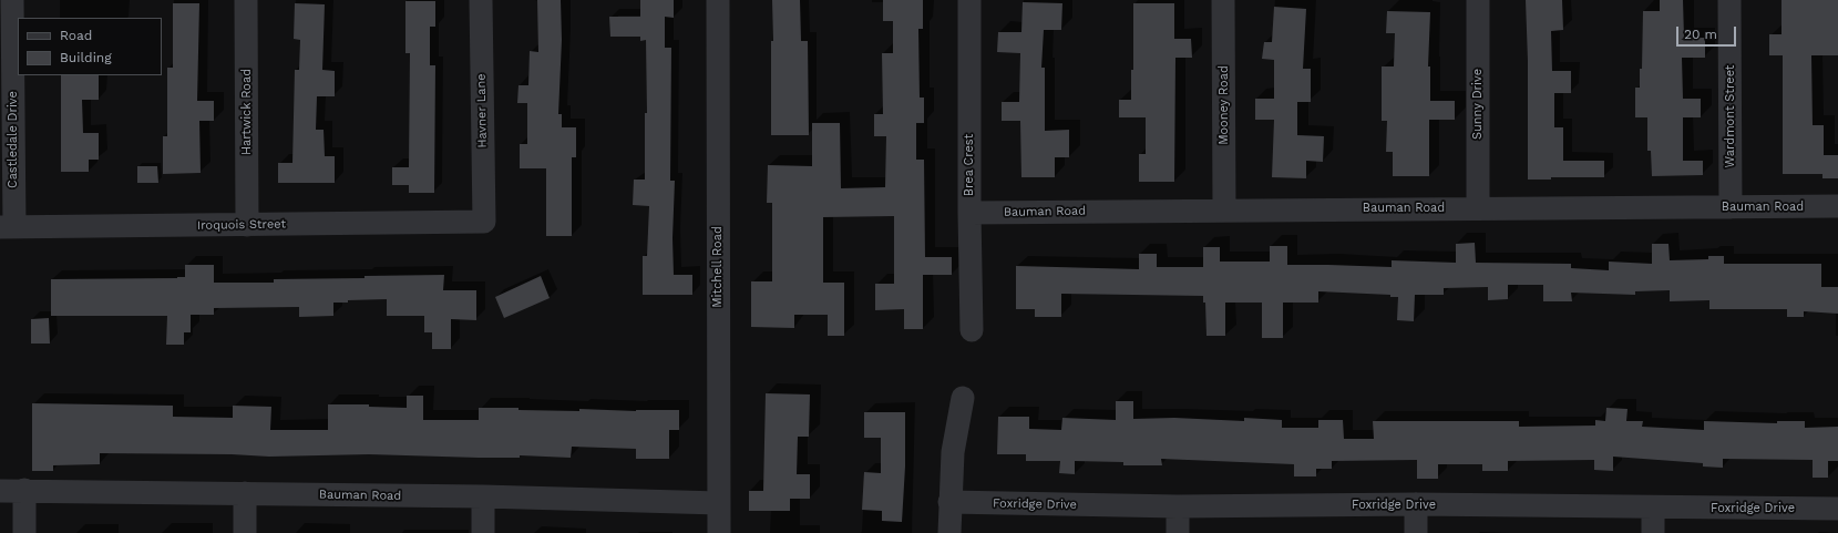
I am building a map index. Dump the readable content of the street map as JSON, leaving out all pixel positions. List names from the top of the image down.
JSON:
{
  "streets": {
    "street": [
      "Sunny Drive",
      "Mooney Road",
      "Havner Lane",
      "Hartwick Road",
      "Wardmont Street",
      "Castledale Drive",
      "Brea Crest",
      "Bauman Road",
      "Iroquois Street",
      "Mitchell Road",
      "Foxridge Drive"
    ]
  },
  "crossings": [
    ["Sunny Drive", "Bauman Road"],
    ["Mooney Road", "Bauman Road"],
    ["Havner Lane", "Iroquois Street"],
    ["Hartwick Road", "Iroquois Street"],
    ["Wardmont Street", "Bauman Road"],
    ["Castledale Drive", "Iroquois Street"],
    ["Brea Crest", "Bauman Road"],
    ["Bauman Road", "Mitchell Road"]
  ],
  "legend": ["Road", "Building"],
  "scale_bar": "20 m"
}
